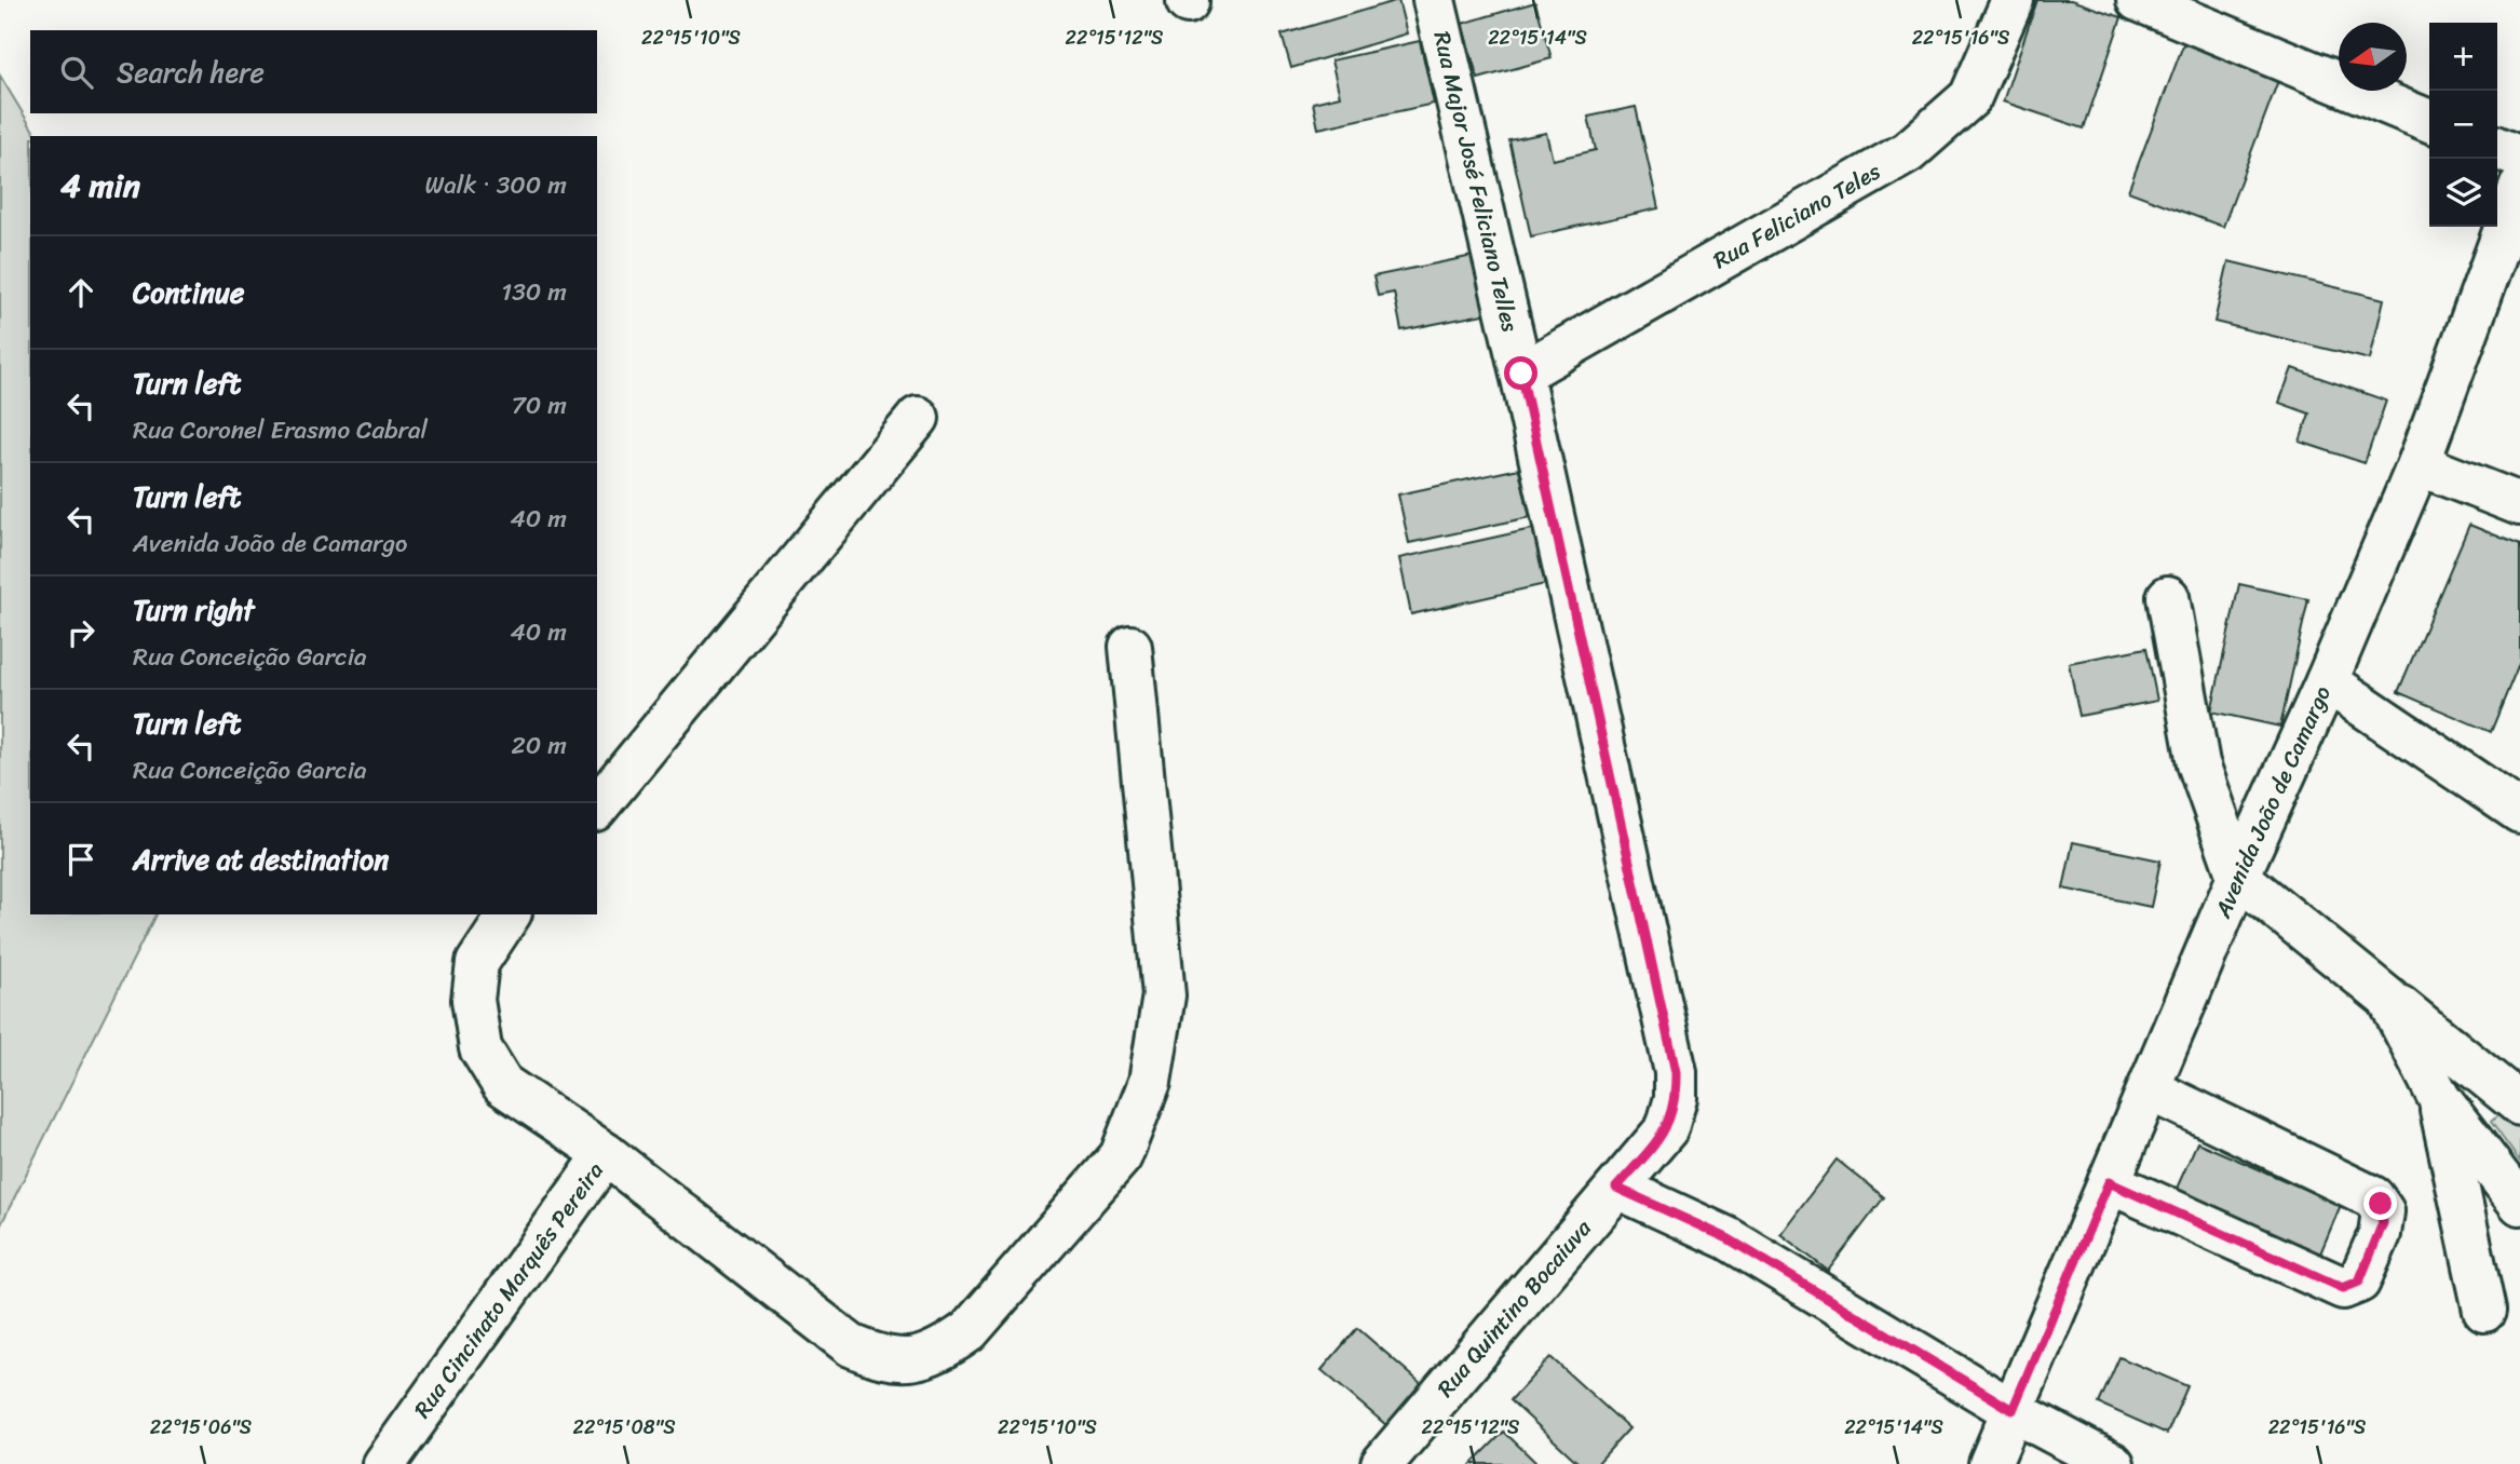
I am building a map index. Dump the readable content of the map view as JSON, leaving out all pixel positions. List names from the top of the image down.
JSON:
{
  "streets": {
    "main road": [
      "Rua Major José Feliciano Telles",
      "Rua Feliciano Teles",
      "Avenida João de Camargo",
      "Rua Cincinato Marquês Pereira",
      "Rua Quintino Bocaiuva"
    ]
  },
  "crossings": [
    ["Rua Major José Feliciano Telles", "Rua Feliciano Teles"],
    ["Rua Major José Feliciano Telles", "Rua Quintino Bocaiuva"]
  ],
  "north": "left",
  "page": {
    "map_buttons": ["+", "−"],
    "search": "Search here",
    "heading": ["4 min", "Walk · 300 m"],
    "list": [
      ["Continue", "130 m"],
      ["Turn left", "Rua Coronel Erasmo Cabral", "70 m"],
      ["Turn left", "Avenida João de Camargo", "40 m"],
      ["Turn right", "Rua Conceição Garcia", "40 m"],
      ["Turn left", "Rua Conceição Garcia", "20 m"],
      "Arrive at destination"
    ]
  },
  "coordinates": [
    "22°15'10\"S",
    "22°15'12\"S",
    "22°15'14\"S",
    "22°15'16\"S",
    "22°15'06\"S",
    "22°15'08\"S"
  ]
}
